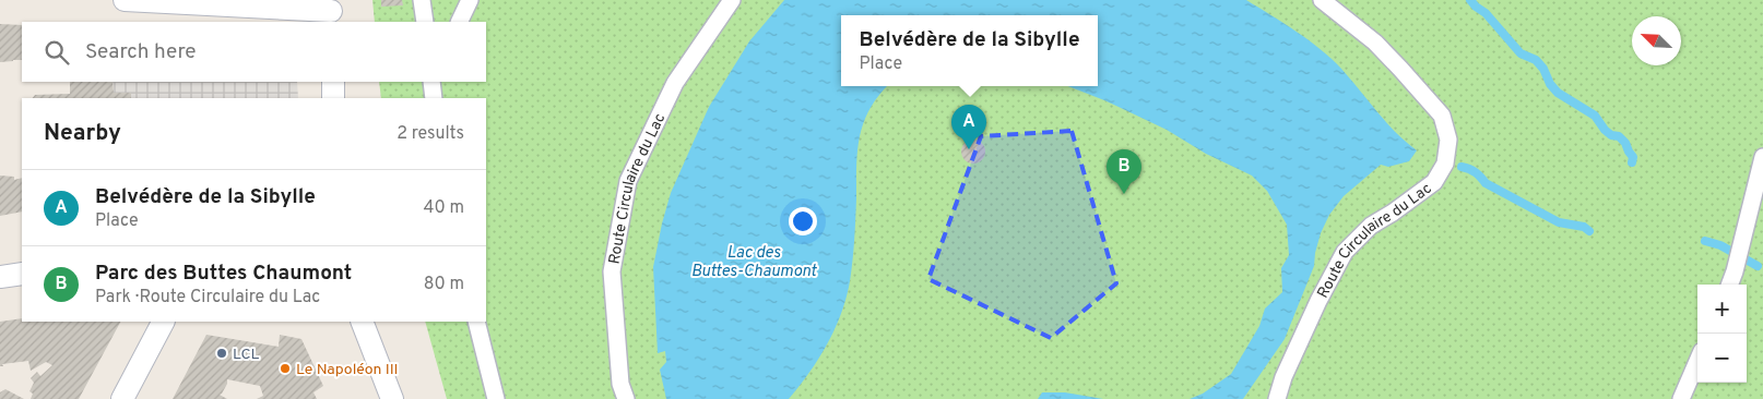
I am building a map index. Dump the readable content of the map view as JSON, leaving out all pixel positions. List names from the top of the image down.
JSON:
{
  "streets": {
    "street": ["Route Circulaire du Lac"]
  },
  "water": ["Lac des Buttes-Chaumont"],
  "places": ["LCL", "Le Napoléon III"],
  "north": "top left",
  "page": {
    "popup": ["Belvédère de la Sibylle", "Place"],
    "search": "Search here",
    "heading": ["Nearby", "2 results"],
    "pins": ["A", "B"],
    "list": [
      {
        "mark": "A",
        "name": "Belvédère de la Sibylle",
        "note": "Place",
        "value": "40 m"
      },
      {
        "mark": "B",
        "name": "Parc des Buttes Chaumont",
        "note": "Park · Route Circulaire du Lac",
        "value": "80 m"
      }
    ],
    "map_buttons": ["+", "−"]
  }
}
